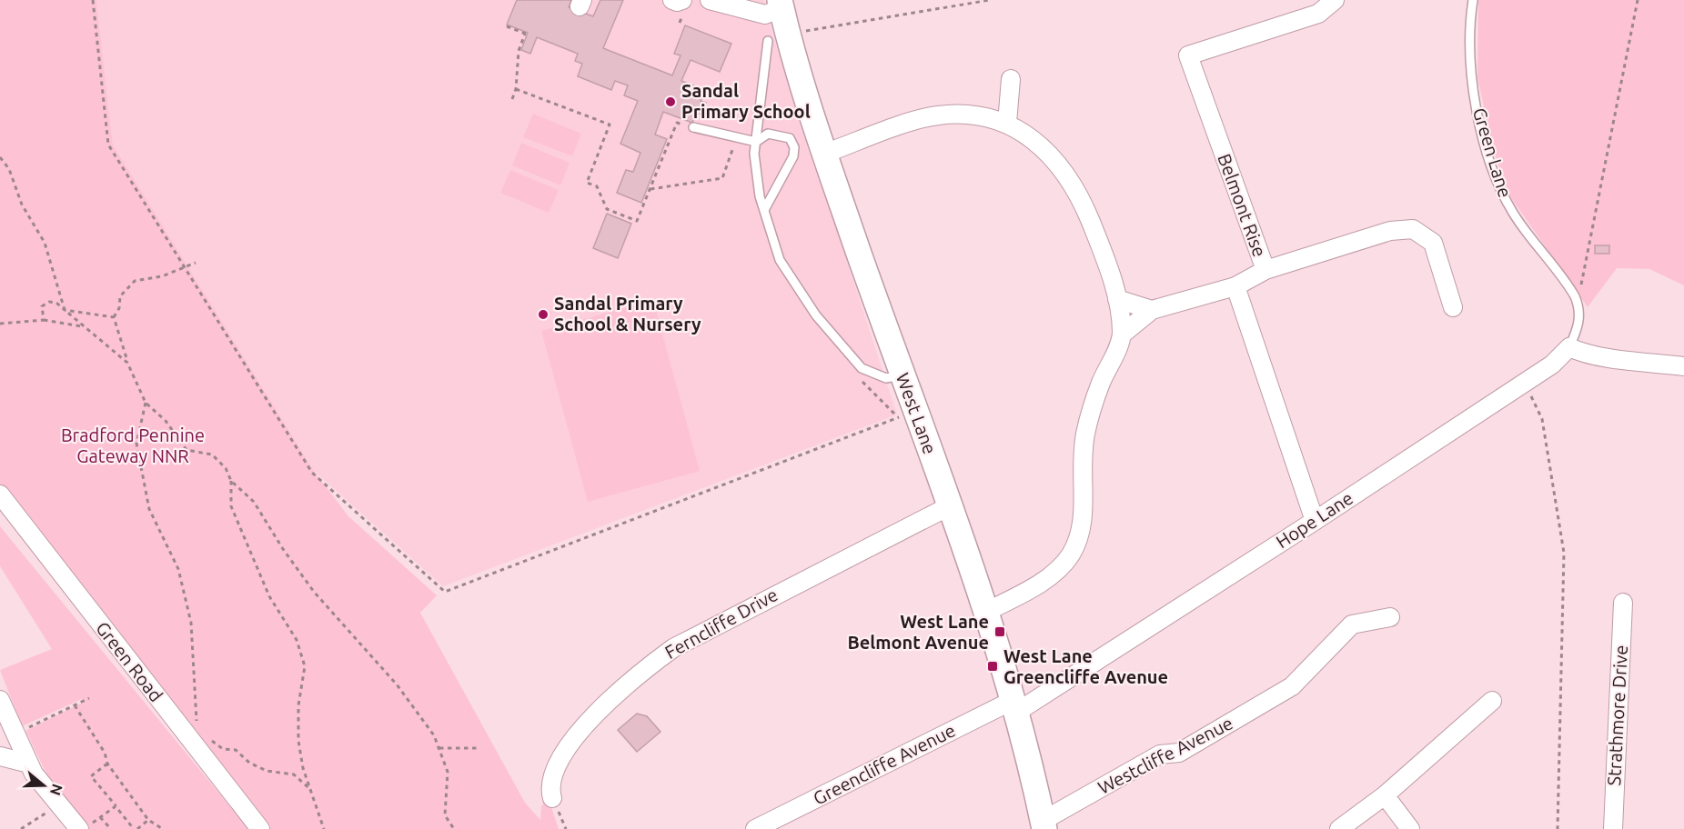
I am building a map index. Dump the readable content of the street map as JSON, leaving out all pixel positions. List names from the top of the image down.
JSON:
{
  "streets": {
    "street": [
      "Belmont Rise",
      "West Lane",
      "Hope Lane",
      "Ferncliffe Drive",
      "Green Road",
      "Strathmore Drive",
      "Westcliffe Avenue",
      "Greencliffe Avenue"
    ],
    "lane": ["Green Lane"]
  },
  "crossings": [
    ["West Lane", "Hope Lane"],
    ["West Lane", "Ferncliffe Drive"],
    ["West Lane", "Westcliffe Avenue"],
    ["West Lane", "Greencliffe Avenue"],
    ["Hope Lane", "Greencliffe Avenue"]
  ],
  "parks": ["Bradford Pennine Gateway NNR"],
  "places": {
    "other": ["Sandal Primary School", "Sandal Primary School & Nursery"],
    "transit": ["West Lane Belmont Avenue", "West Lane Greencliffe Avenue"]
  },
  "north": "right"
}
